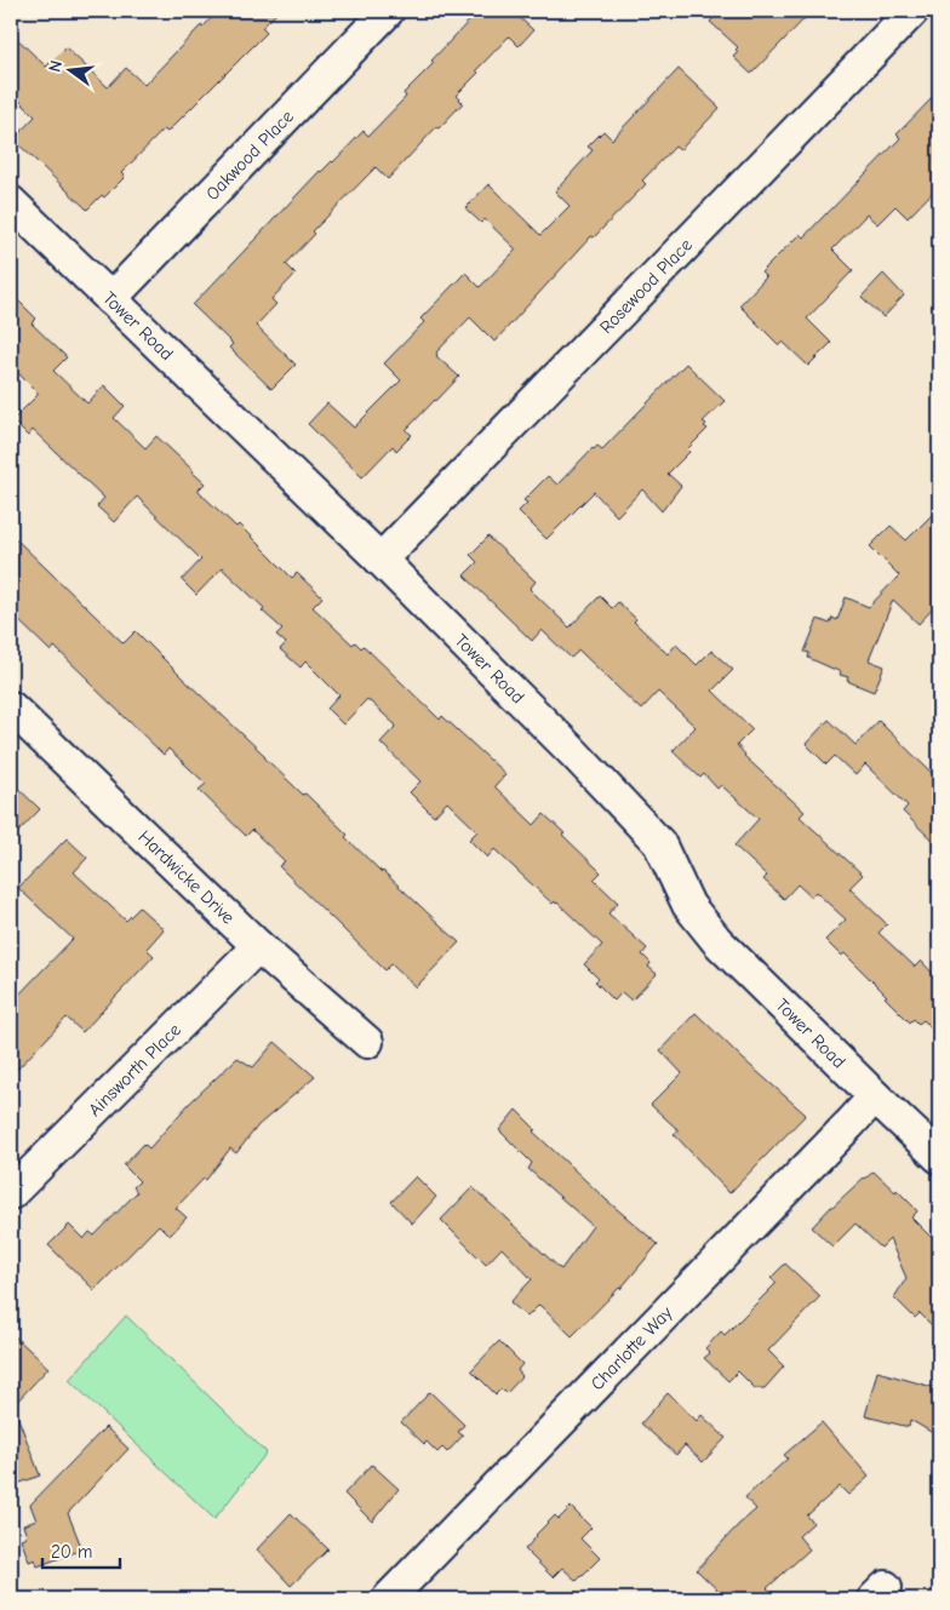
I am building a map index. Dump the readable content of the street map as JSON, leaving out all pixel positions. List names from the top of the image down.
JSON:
{
  "streets": {
    "street": [
      "Oakwood Place",
      "Rosewood Place",
      "Tower Road",
      "Hardwicke Drive",
      "Ainsworth Place",
      "Charlotte Way"
    ]
  },
  "crossings": [
    ["Oakwood Place", "Tower Road"],
    ["Rosewood Place", "Tower Road"],
    ["Tower Road", "Charlotte Way"],
    ["Hardwicke Drive", "Ainsworth Place"]
  ],
  "scale_bar": "20 m",
  "north": "left"
}
